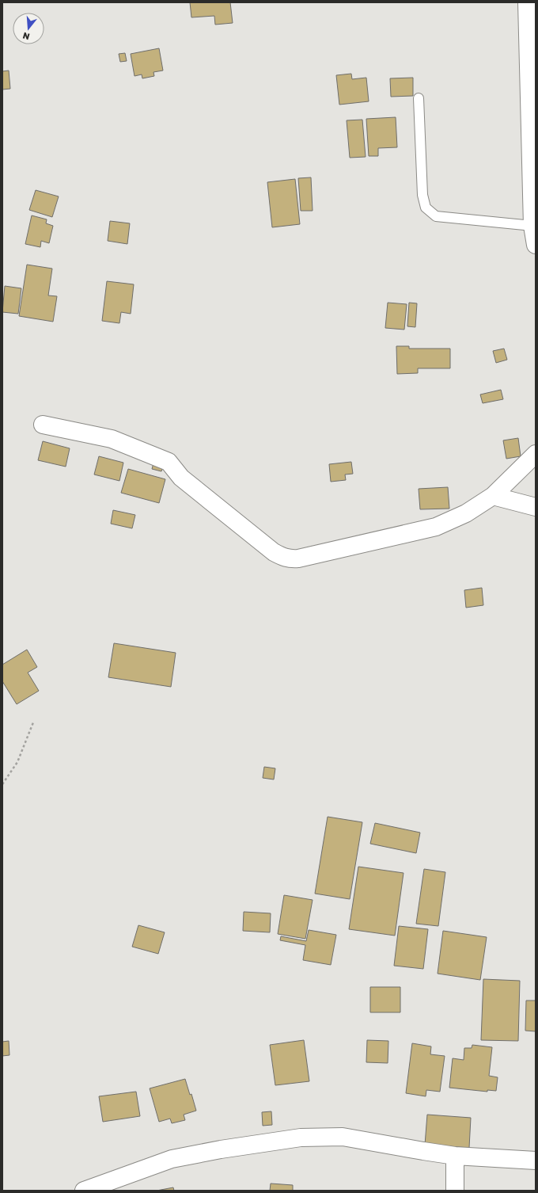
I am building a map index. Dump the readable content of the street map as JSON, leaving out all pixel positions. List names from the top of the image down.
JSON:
{
  "north": "bottom"
}
